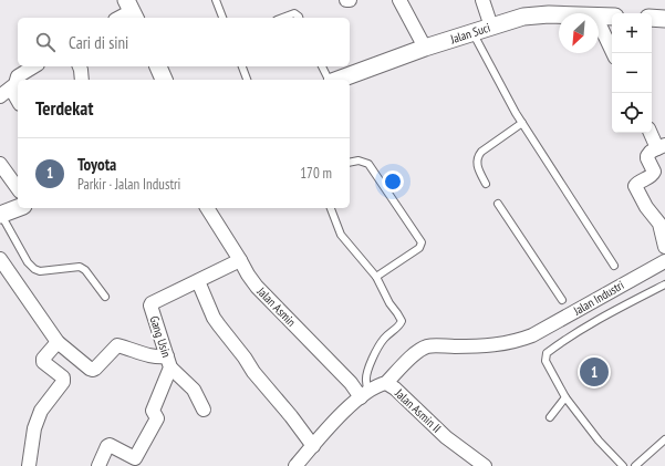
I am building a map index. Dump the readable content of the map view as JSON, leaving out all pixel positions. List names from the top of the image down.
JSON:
{
  "streets": {
    "street": [
      "Jalan Suci",
      "Jalan Industri",
      "Jalan Asmin",
      "Gang Usin",
      "Jalan Asmin II"
    ]
  },
  "crossings": [
    ["Jalan Industri", "Jalan Asmin II"],
    ["Jalan Asmin", "Gang Usin"],
    ["Jalan Asmin", "Jalan Asmin II"]
  ],
  "north": "bottom left",
  "page": {
    "map_buttons": ["+", "−"],
    "search": "Cari di sini",
    "heading": "Terdekat",
    "list": [
      {
        "mark": "1",
        "name": "Toyota",
        "note": "Parkir · Jalan Industri",
        "value": "170 m"
      }
    ],
    "pins": "1"
  }
}
